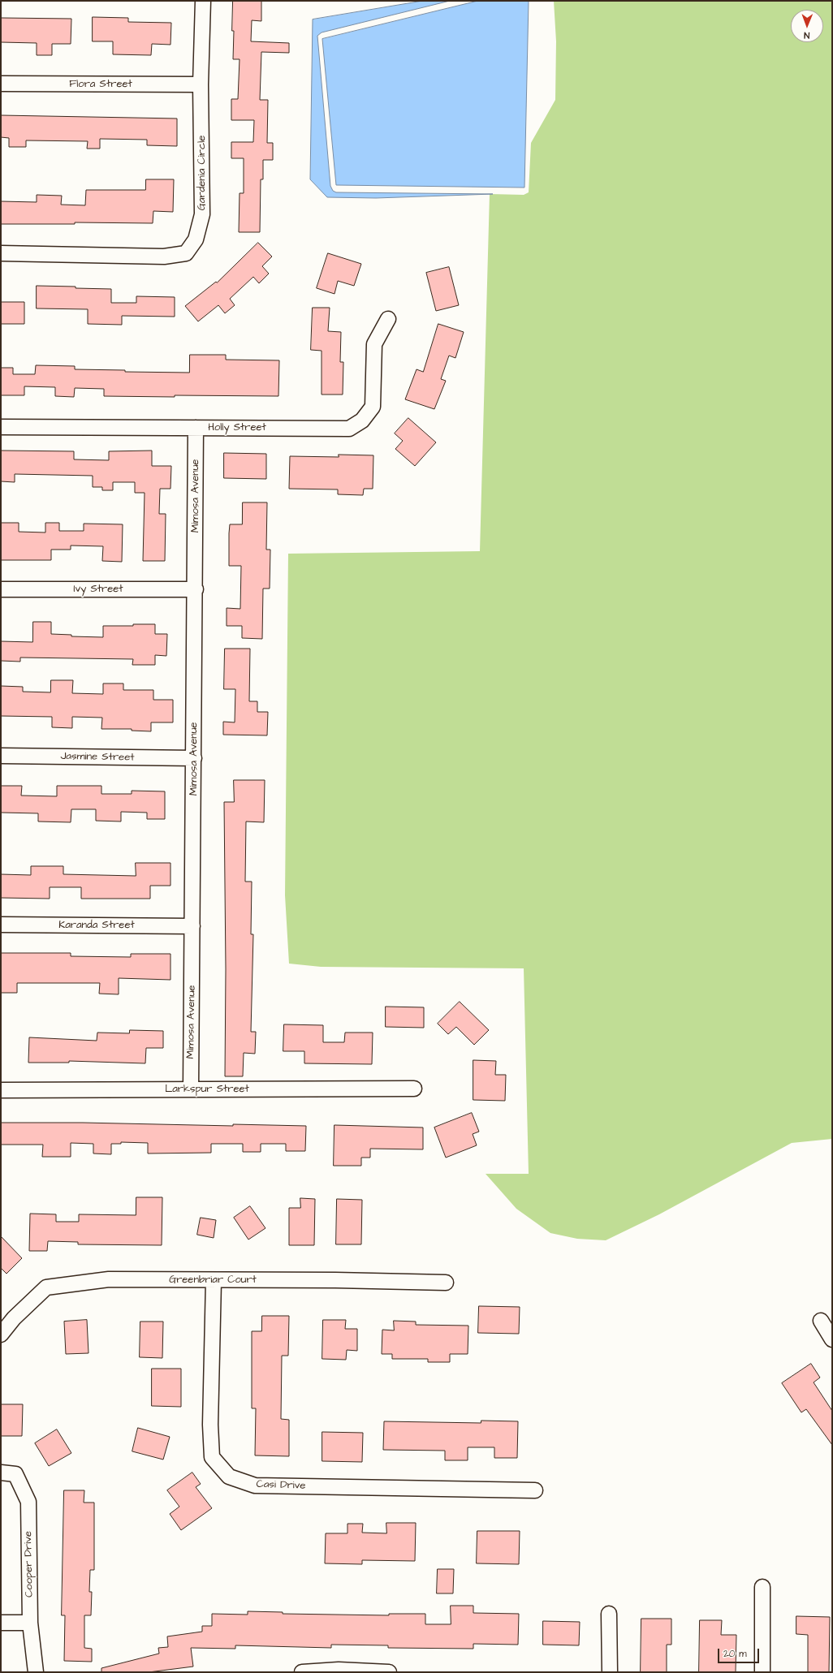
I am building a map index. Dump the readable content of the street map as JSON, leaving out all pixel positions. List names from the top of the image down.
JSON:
{
  "streets": {
    "street": [
      "Flora Street",
      "Gardenia Circle",
      "Holly Street",
      "Mimosa Avenue",
      "Ivy Street",
      "Jasmine Street",
      "Karanda Street",
      "Larkspur Street",
      "Greenbriar Court",
      "Casi Drive",
      "Cooper Drive"
    ]
  },
  "crossings": [
    ["Flora Street", "Gardenia Circle"],
    ["Holly Street", "Mimosa Avenue"],
    ["Mimosa Avenue", "Ivy Street"],
    ["Mimosa Avenue", "Jasmine Street"],
    ["Mimosa Avenue", "Karanda Street"],
    ["Mimosa Avenue", "Larkspur Street"],
    ["Greenbriar Court", "Casi Drive"]
  ],
  "scale_bar": "20 m",
  "north": "bottom"
}
